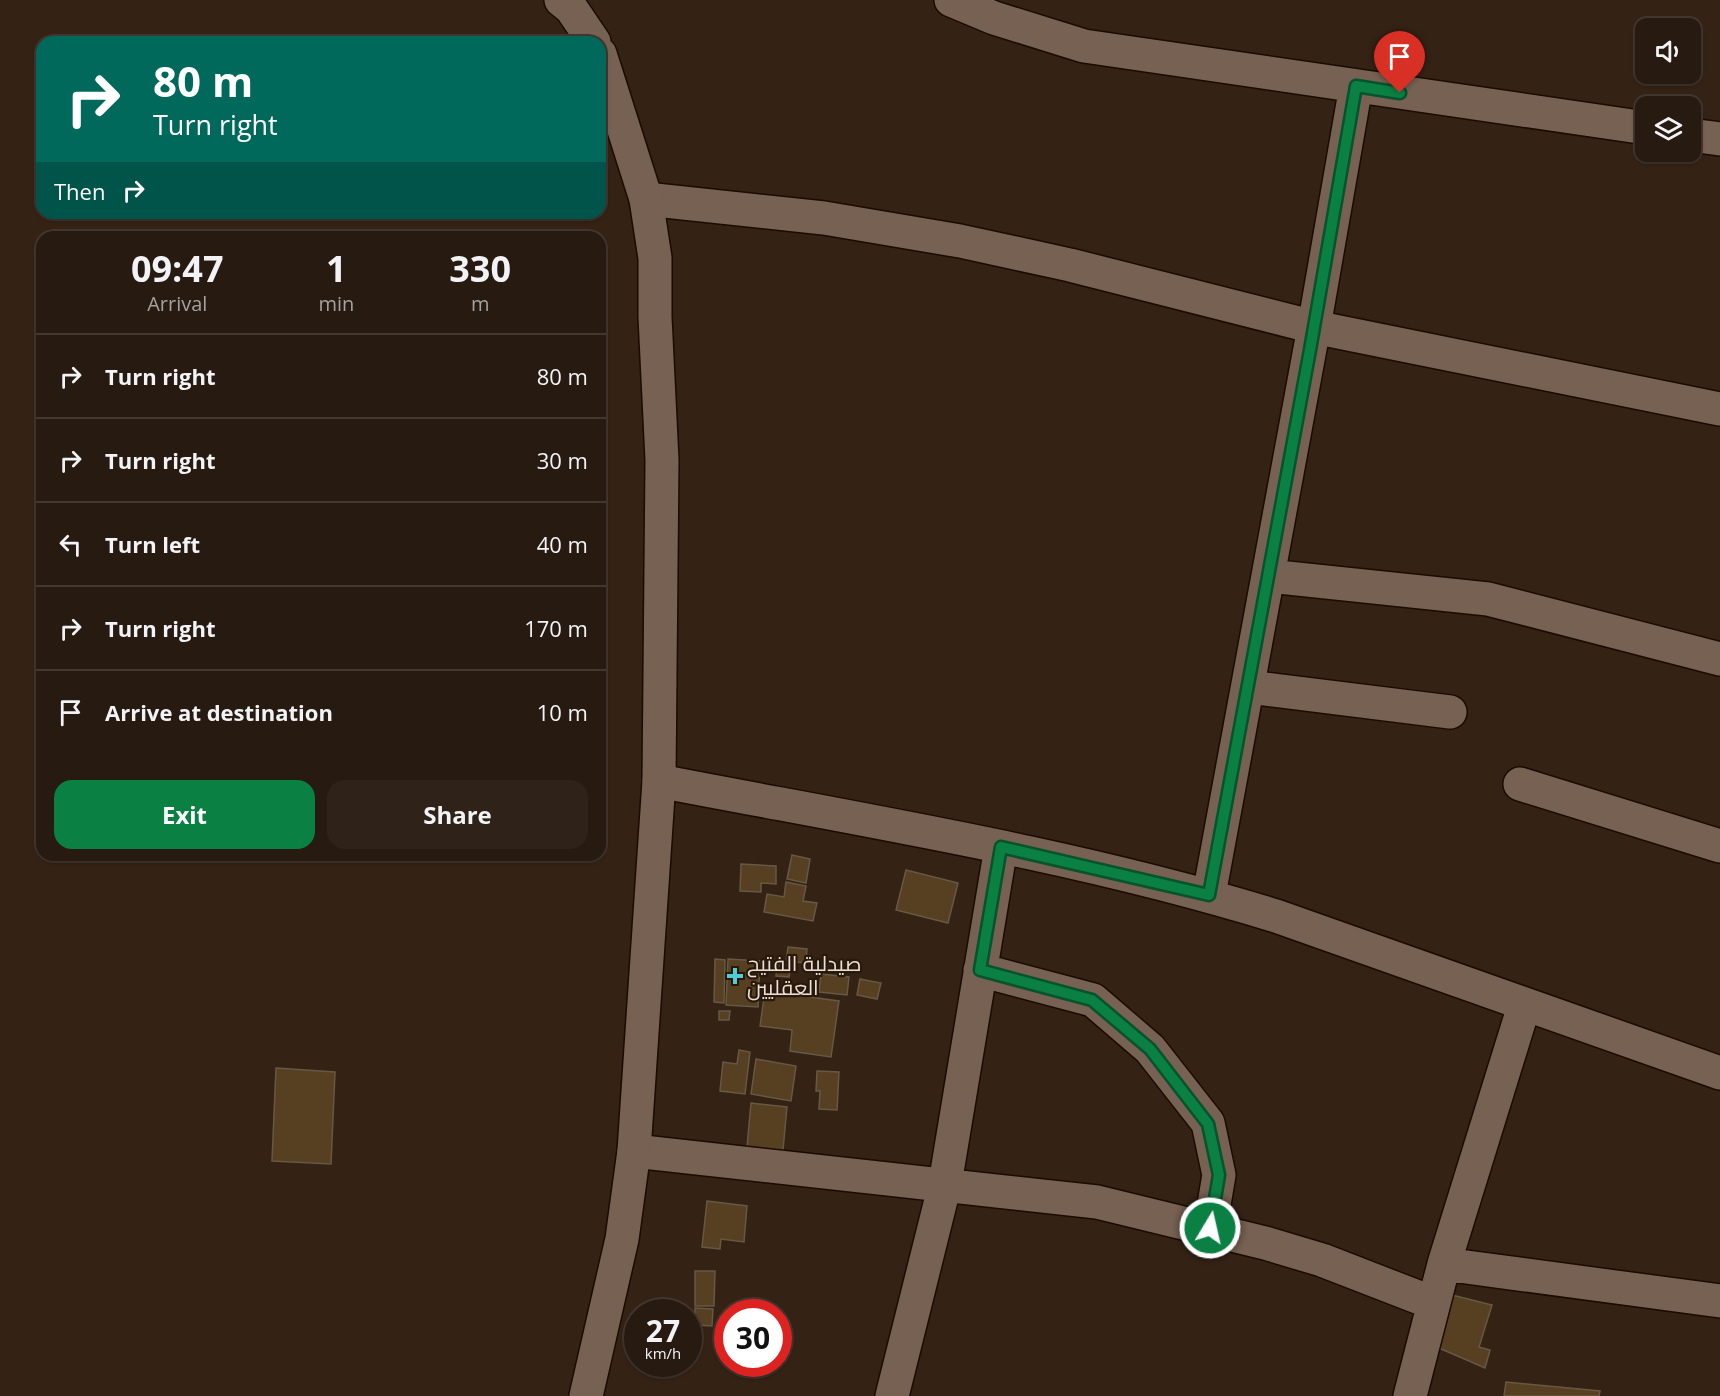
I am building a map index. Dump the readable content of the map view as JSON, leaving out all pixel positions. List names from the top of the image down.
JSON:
{
  "places": {
    "health": ["صيدلية الفتيح العقليين"]
  },
  "page": {
    "turn": ["80 m", "Turn right"],
    "then": "Then",
    "eta": [
      "09:47",
      "Arrival",
      "1",
      "min",
      "330",
      "m"
    ],
    "list": [
      {
        "name": "Turn right",
        "value": "80 m"
      },
      {
        "name": "Turn right",
        "value": "30 m"
      },
      {
        "name": "Turn left",
        "value": "40 m"
      },
      {
        "name": "Turn right",
        "value": "170 m"
      },
      {
        "name": "Arrive at destination",
        "value": "10 m"
      }
    ],
    "buttons": ["Exit", "Share"],
    "speed": "27 km/h",
    "limit": "30"
  }
}
